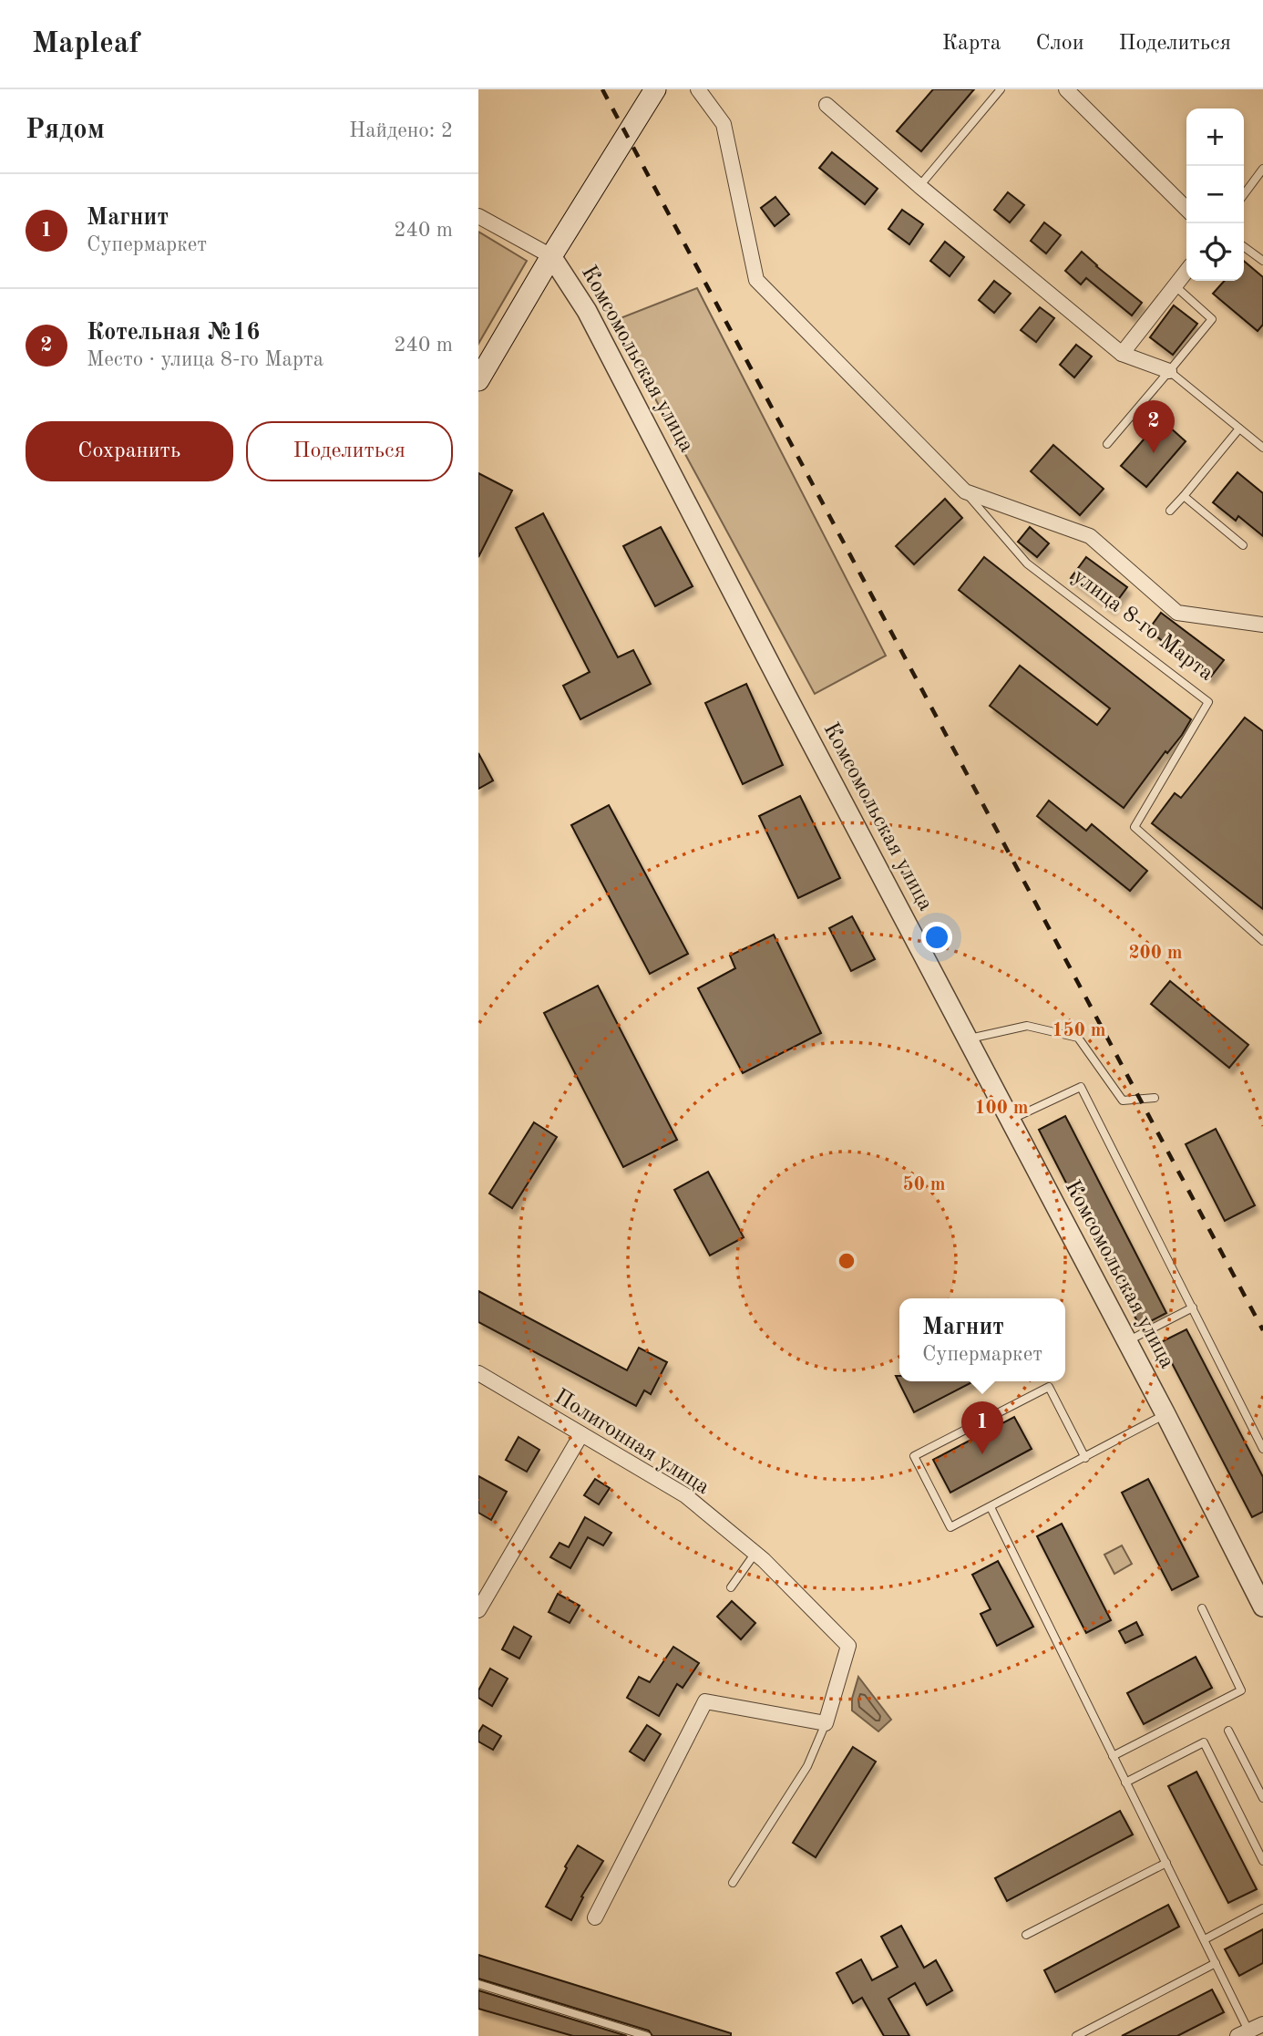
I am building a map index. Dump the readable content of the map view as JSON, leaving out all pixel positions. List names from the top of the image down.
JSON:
{
  "streets": {
    "street": ["Комсомольская улица", "улица 8-го Марта", "Полигонная улица"]
  },
  "page": {
    "header": "Mapleaf",
    "nav": ["Карта", "Слои", "Поделиться"],
    "heading": ["Рядом", "Найдено: 2"],
    "map_buttons": ["+", "−"],
    "list": [
      {
        "mark": "1",
        "name": "Магнит",
        "note": "Супермаркет",
        "value": "240 m"
      },
      {
        "mark": "2",
        "name": "Котельная №16",
        "note": "Место · улица 8-го Марта",
        "value": "240 m"
      }
    ],
    "pins": ["2", "1"],
    "buttons": ["Сохранить", "Поделиться"],
    "popup": ["Магнит", "Супермаркет"]
  },
  "rings": [
    "200 m",
    "150 m",
    "100 m",
    "50 m"
  ]
}
